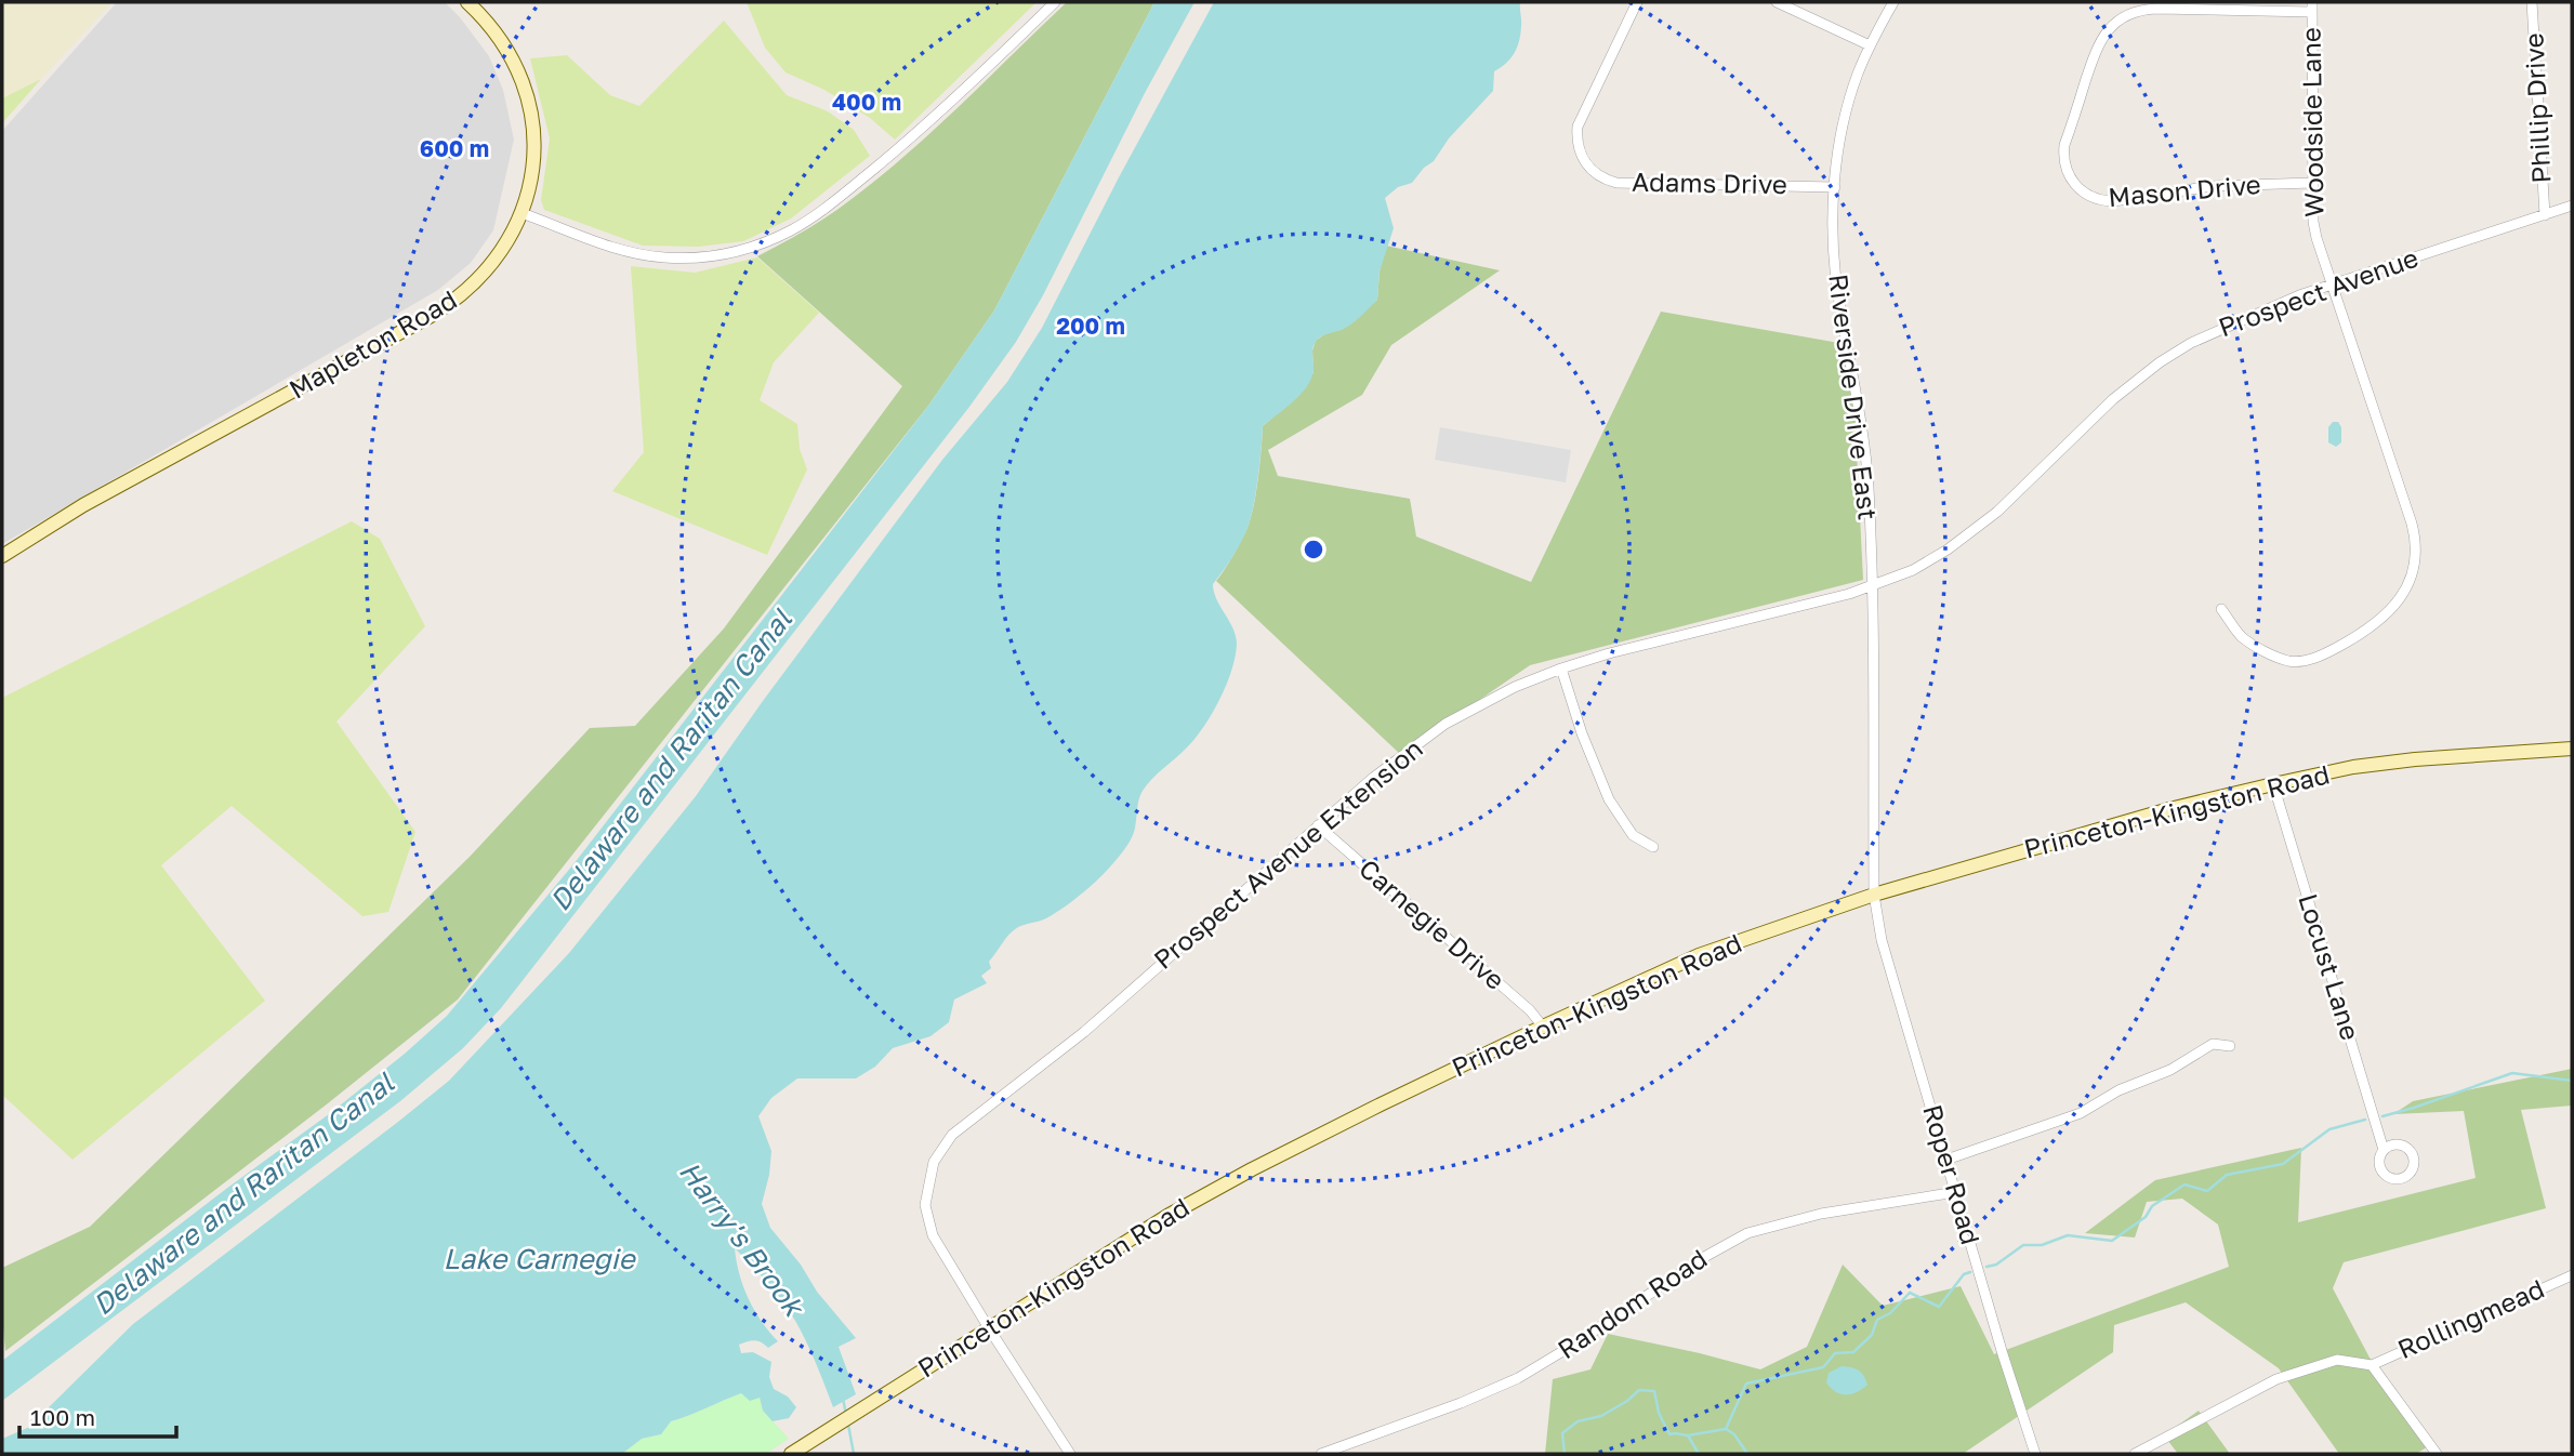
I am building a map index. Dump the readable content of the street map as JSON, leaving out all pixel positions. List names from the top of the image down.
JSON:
{
  "streets": {
    "main road": ["Mapleton Road", "Princeton-Kingston Road"],
    "street": [
      "Phillip Drive",
      "Woodside Lane",
      "Adams Drive",
      "Mason Drive",
      "Prospect Avenue",
      "Riverside Drive East",
      "Prospect Avenue Extension",
      "Carnegie Drive",
      "Locust Lane",
      "Roper Road",
      "Random Road",
      "Rollingmead"
    ]
  },
  "crossings": [
    ["Phillip Drive", "Prospect Avenue"],
    ["Woodside Lane", "Mason Drive"],
    ["Woodside Lane", "Prospect Avenue"],
    ["Adams Drive", "Riverside Drive East"],
    ["Prospect Avenue", "Riverside Drive East"],
    ["Prospect Avenue", "Prospect Avenue Extension"],
    ["Riverside Drive East", "Princeton-Kingston Road"],
    ["Riverside Drive East", "Prospect Avenue Extension"],
    ["Riverside Drive East", "Roper Road"],
    ["Princeton-Kingston Road", "Prospect Avenue Extension"],
    ["Princeton-Kingston Road", "Carnegie Drive"],
    ["Princeton-Kingston Road", "Locust Lane"],
    ["Princeton-Kingston Road", "Roper Road"],
    ["Prospect Avenue Extension", "Carnegie Drive"],
    ["Roper Road", "Random Road"]
  ],
  "water": ["Delaware and Raritan Canal", "Harry's Brook", "Lake Carnegie"],
  "scale_bar": "100 m",
  "rings": ["400 m", "600 m", "200 m"]
}
